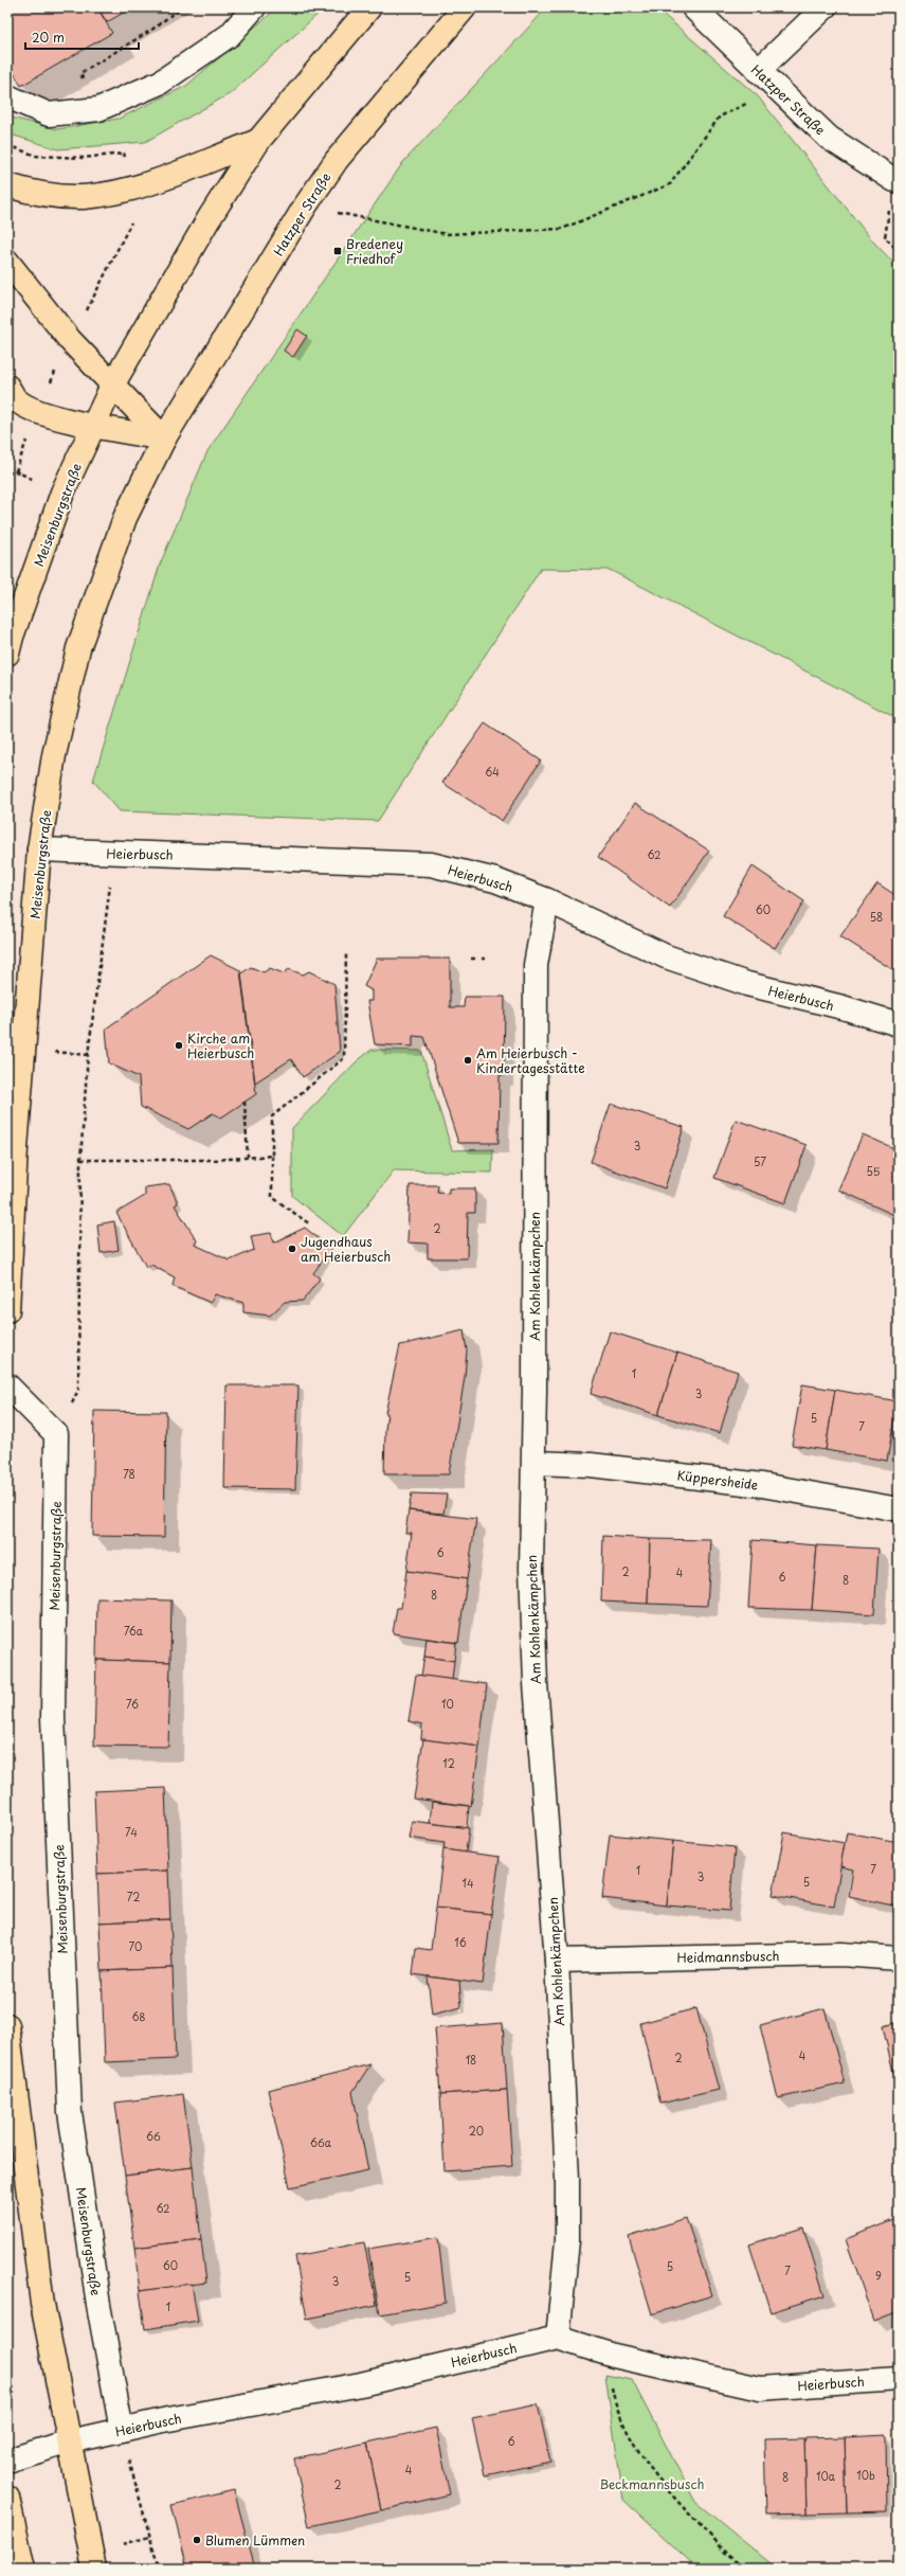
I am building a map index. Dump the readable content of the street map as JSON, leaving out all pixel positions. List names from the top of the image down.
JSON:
{
  "streets": {
    "main road": ["Hatzper Straße", "Meisenburgstraße"],
    "street": [
      "Heierbusch",
      "Am Kohlenkämpchen",
      "Küppersheide",
      "Heidmannsbusch"
    ]
  },
  "crossings": [
    ["Hatzper Straße", "Meisenburgstraße"],
    ["Meisenburgstraße", "Heierbusch"],
    ["Heierbusch", "Am Kohlenkämpchen"],
    ["Am Kohlenkämpchen", "Küppersheide"],
    ["Am Kohlenkämpchen", "Heidmannsbusch"]
  ],
  "parks": ["Beckmannsbusch"],
  "places": {
    "transit": ["Bredeney Friedhof"],
    "other": [
      "Kirche am Heierbusch",
      "Am Heierbusch - Kindertagesstätte",
      "Jugendhaus am Heierbusch",
      "Blumen Lümmen"
    ]
  },
  "house_numbers": [
    "64",
    "62",
    "60",
    "58",
    "3",
    "57",
    "55",
    "2",
    "1",
    "3",
    "5",
    "7",
    "78",
    "6",
    "2",
    "4",
    "6",
    "8",
    "8",
    "76a",
    "76",
    "10",
    "12",
    "74",
    "7",
    "1",
    "3",
    "5",
    "14",
    "72",
    "16",
    "70",
    "68",
    "4",
    "2",
    "18",
    "20",
    "66",
    "66a",
    "62",
    "60",
    "5",
    "7",
    "9",
    "5",
    "3",
    "1",
    "6",
    "4",
    "10b",
    "10a",
    "8",
    "2"
  ],
  "scale_bar": "20 m"
}
